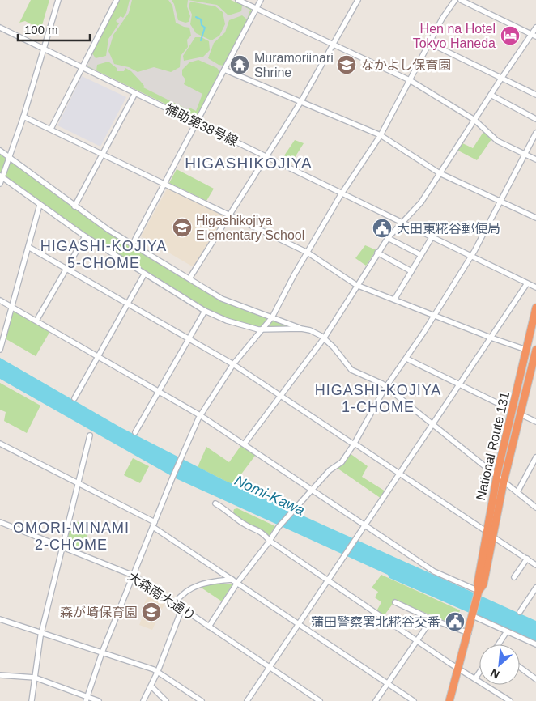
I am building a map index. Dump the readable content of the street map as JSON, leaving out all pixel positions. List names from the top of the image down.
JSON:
{
  "streets": {
    "highway": ["National Route 131"],
    "street": ["補助第38号線", "大森南大通り"]
  },
  "districts": [
    "HIGASHIKOJIYA",
    "HIGASHI-KOJIYA 5-CHOME",
    "HIGASHI-KOJIYA 1-CHOME",
    "OMORI-MINAMI 2-CHOME"
  ],
  "water": ["Nomi-Kawa"],
  "places": {
    "hotel": ["Hen na Hotel Tokyo Haneda"],
    "temple": ["Muramoriinari Shrine"],
    "school or university": ["なかよし保育園", "Higashikojiya Elementary School", "森が崎保育園"],
    "public building": ["大田東糀谷郵便局", "蒲田警察署北糀谷交番"]
  },
  "scale_bar": "100 m",
  "north": "bottom left"
}
